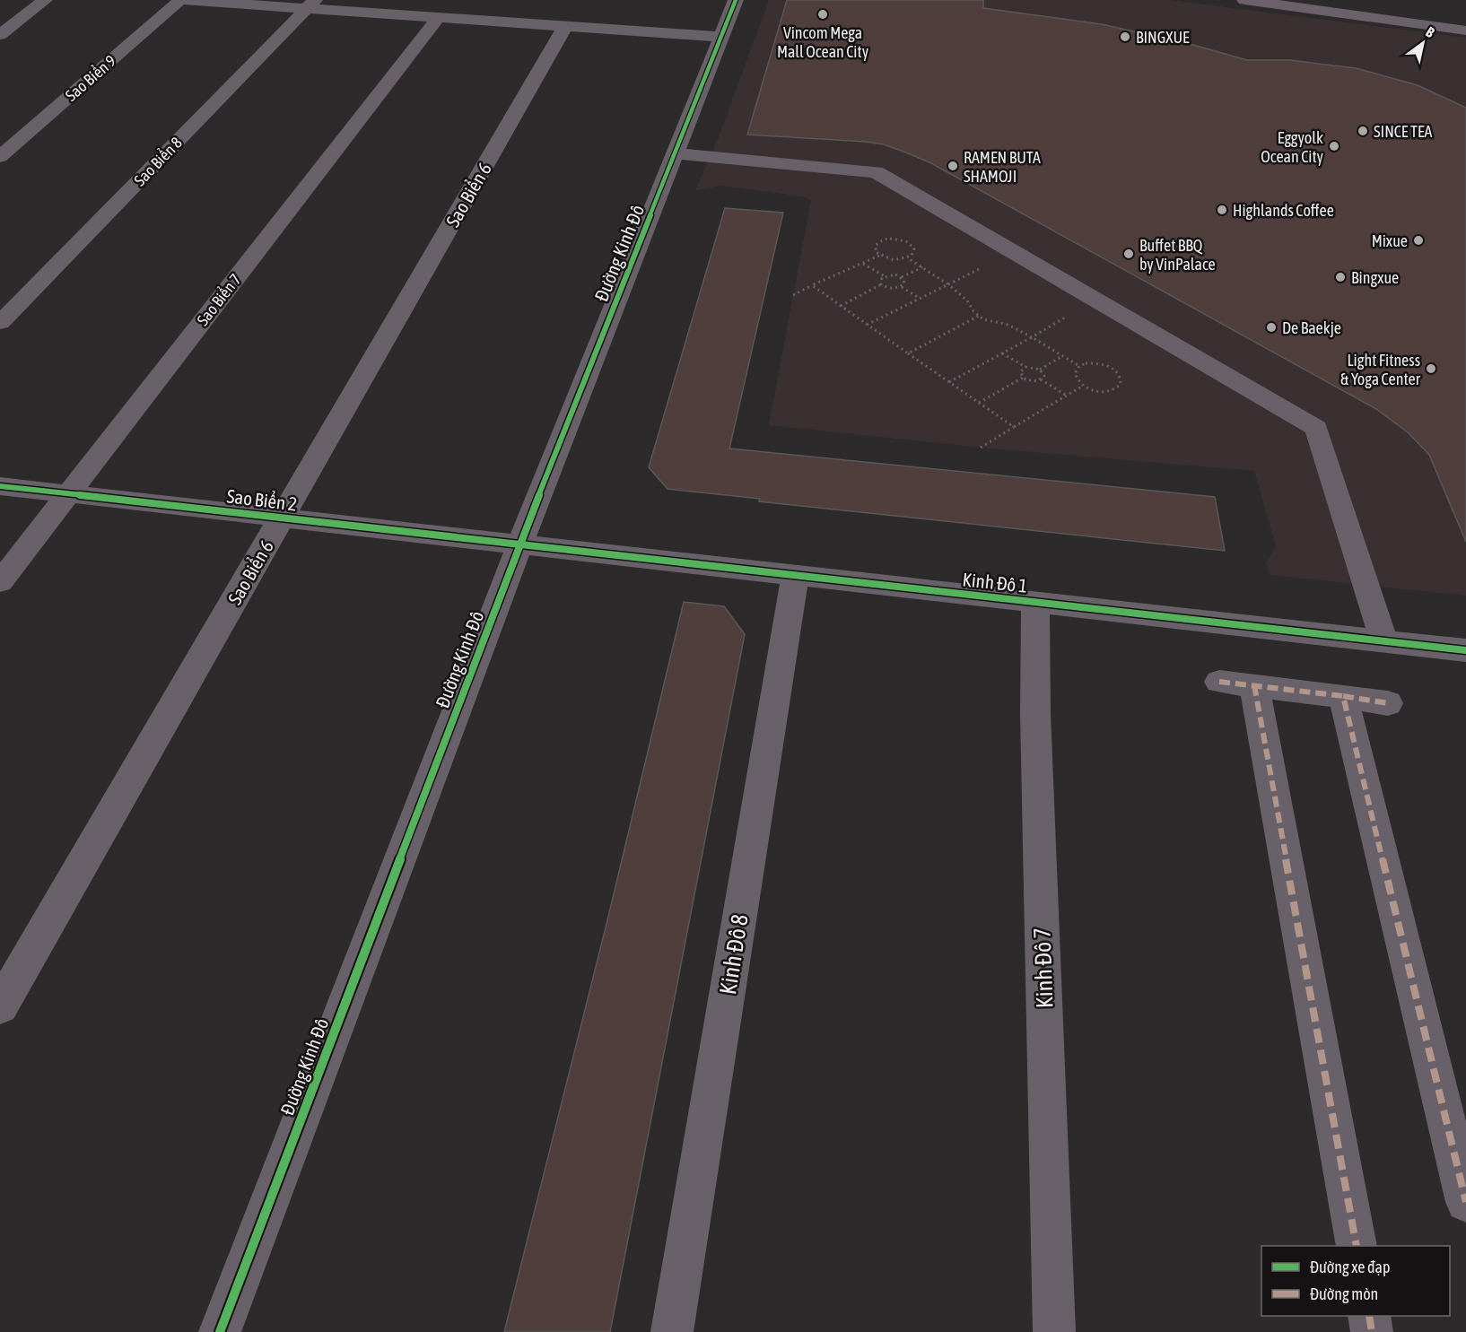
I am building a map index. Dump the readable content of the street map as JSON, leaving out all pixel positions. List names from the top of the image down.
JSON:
{
  "streets": {
    "street": [
      "Sao Biển 9",
      "Sao Biển 8",
      "Sao Biển 6",
      "Đường Kinh Đô",
      "Sao Biển 7",
      "Sao Biển 2",
      "Kinh Đô 1",
      "Kinh Đô 8",
      "Kinh Đô 7"
    ]
  },
  "crossings": [
    ["Sao Biển 6", "Sao Biển 2"],
    ["Đường Kinh Đô", "Sao Biển 2"],
    ["Đường Kinh Đô", "Kinh Đô 1"],
    ["Sao Biển 7", "Sao Biển 2"],
    ["Sao Biển 2", "Kinh Đô 1"],
    ["Kinh Đô 1", "Kinh Đô 8"],
    ["Kinh Đô 1", "Kinh Đô 7"]
  ],
  "places": [
    "Vincom Mega Mall Ocean City",
    "BINGXUE",
    "SINCE TEA",
    "Eggyolk Ocean City",
    "RAMEN BUTA SHAMOJI",
    "Highlands Coffee",
    "Mixue",
    "Buffet BBQ by VinPalace",
    "Bingxue",
    "De Baekje",
    "Light Fitness & Yoga Center"
  ],
  "legend": ["Đường xe đạp", "Đường mòn"],
  "north": "top right"
}
